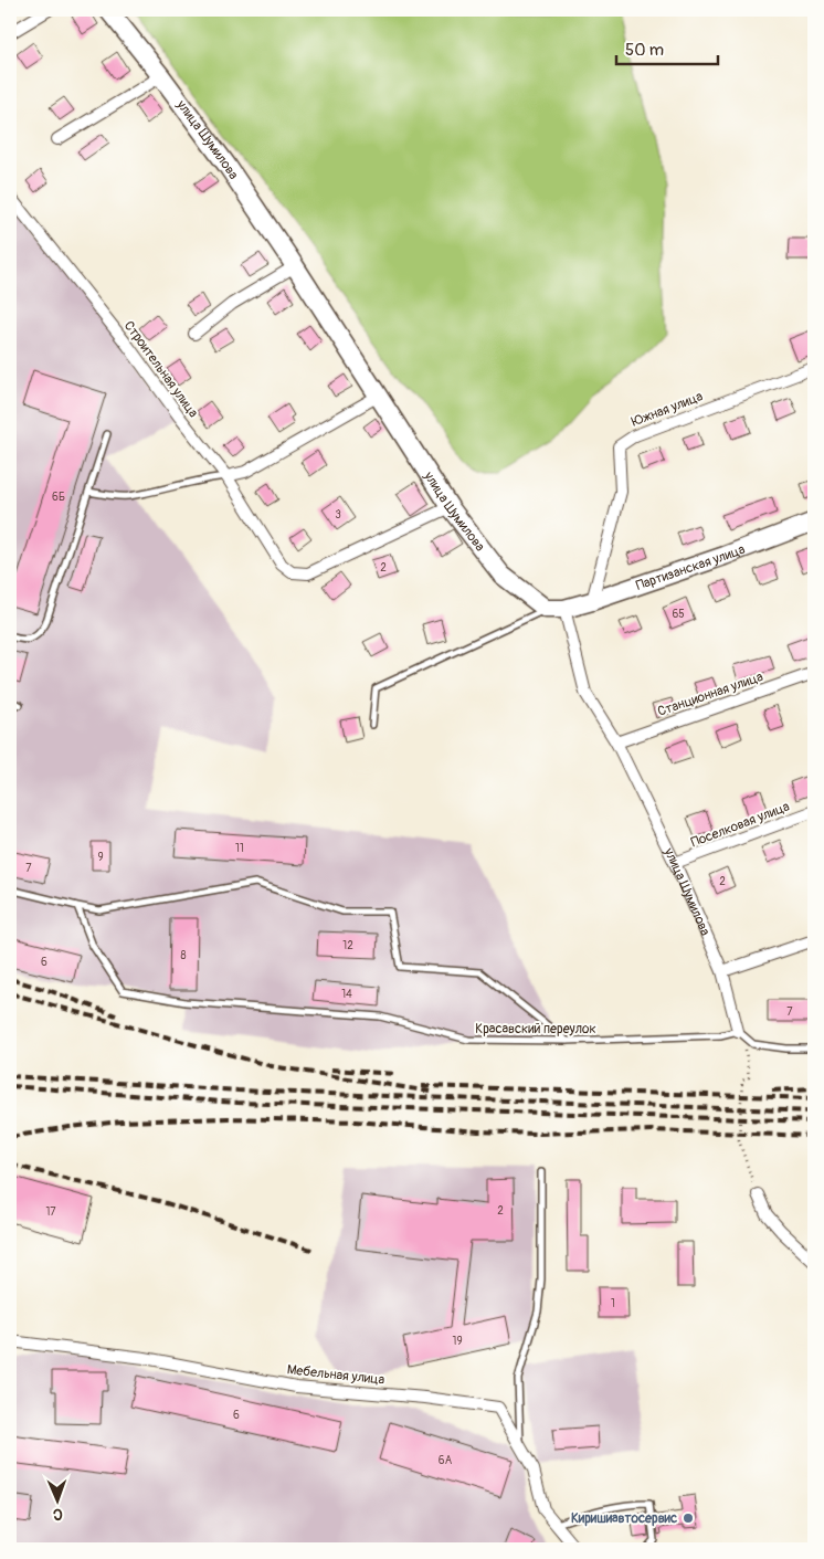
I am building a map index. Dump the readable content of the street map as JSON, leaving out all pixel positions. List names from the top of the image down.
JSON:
{
  "streets": {
    "main road": ["улица Шумилова", "Партизанская улица"],
    "street": [
      "Строительная улица",
      "Южная улица",
      "Станционная улица",
      "Поселковая улица",
      "Мебельная улица"
    ],
    "lane": ["Красавский переулок"]
  },
  "crossings": [
    ["улица Шумилова", "Строительная улица"],
    ["улица Шумилова", "Партизанская улица"],
    ["улица Шумилова", "Станционная улица"],
    ["улица Шумилова", "Поселковая улица"],
    ["улица Шумилова", "Красавский переулок"],
    ["Южная улица", "Партизанская улица"]
  ],
  "places": ["Киришиавтосервис"],
  "house_numbers": [
    "6Б",
    "3",
    "2",
    "65",
    "11",
    "9",
    "7",
    "2",
    "12",
    "8",
    "6",
    "14",
    "7",
    "2",
    "17",
    "1",
    "19",
    "6",
    "6А"
  ],
  "scale_bar": "50 m",
  "north": "bottom"
}
